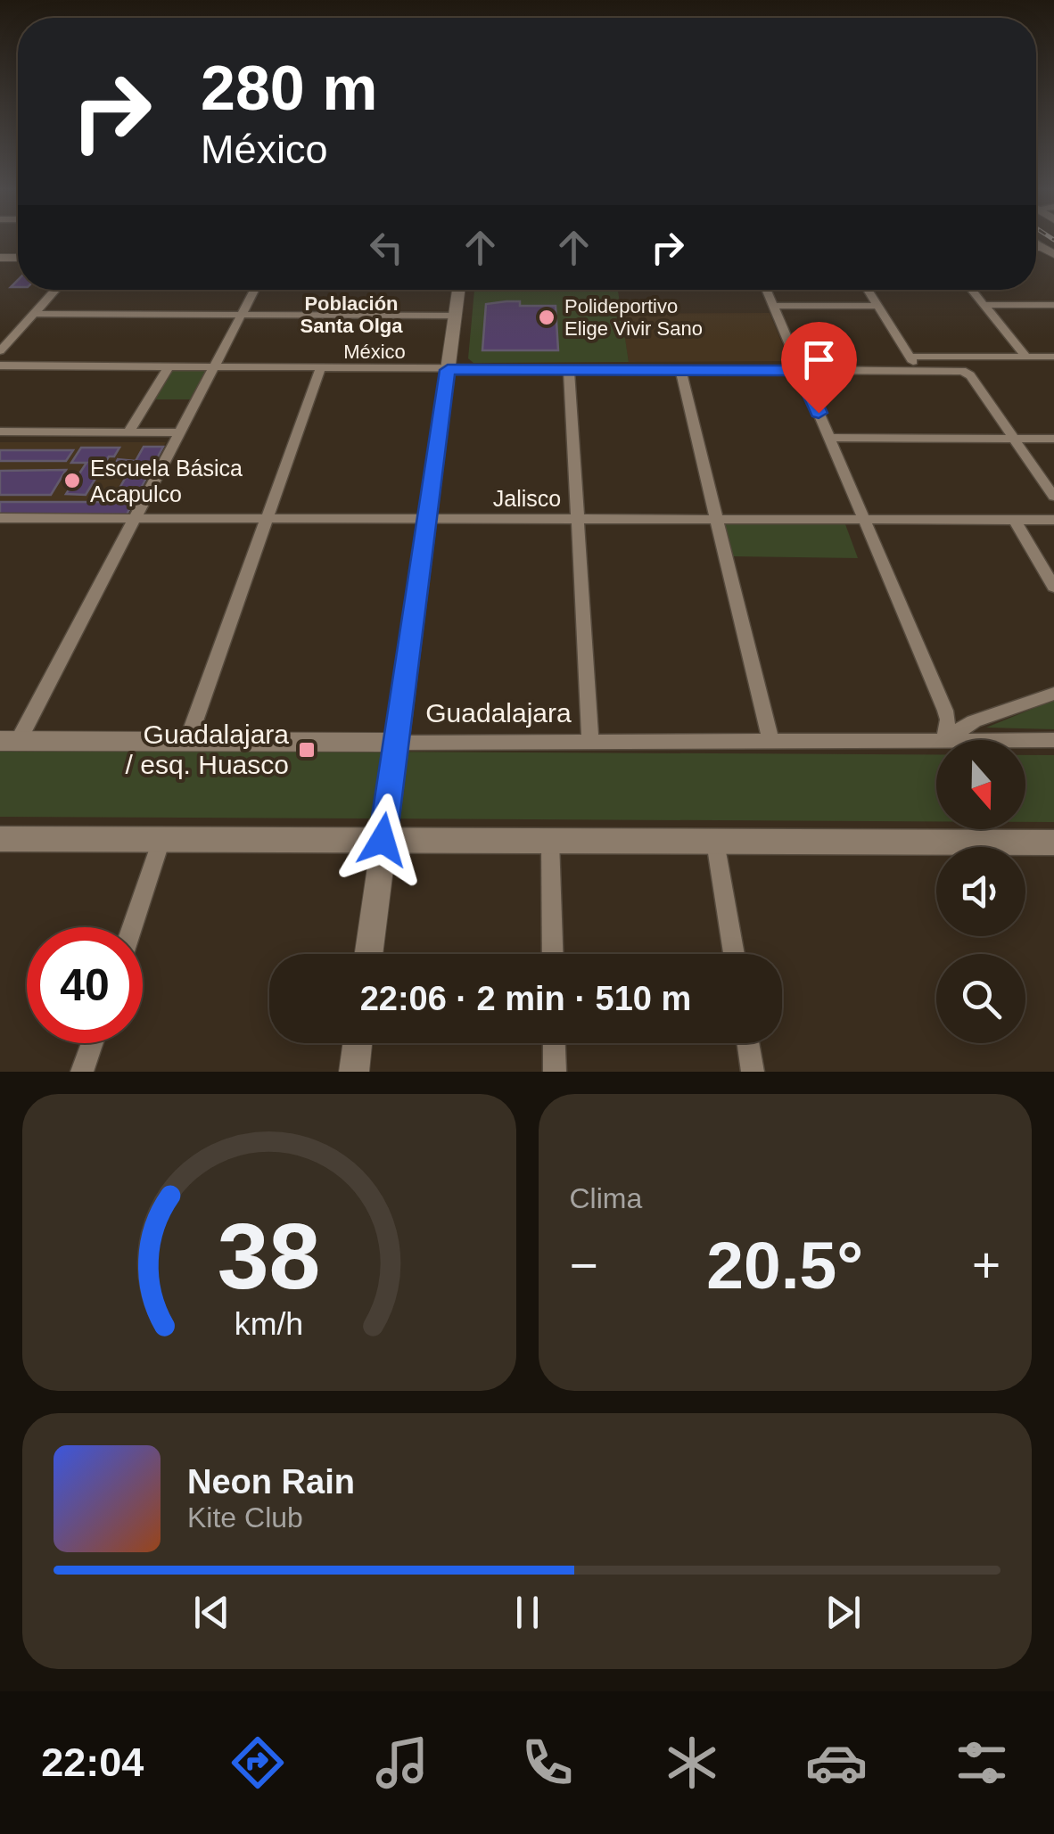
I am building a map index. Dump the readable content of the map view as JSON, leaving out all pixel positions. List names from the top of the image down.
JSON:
{
  "streets": {
    "street": ["México", "Jalisco", "Guadalajara"]
  },
  "districts": ["Población Santa Olga"],
  "places": {
    "other": ["Polideportivo Elige Vivir Sano", "Escuela Básica Acapulco"],
    "transit": ["Guadalajara / esq. Huasco"]
  },
  "north": "bottom",
  "page": {
    "turn": ["280 m", "México"],
    "limit": "40",
    "trip": "22:06 · 2 min · 510 m",
    "tile": "Clima",
    "heat": ["−", "20.5°", "+"],
    "song": ["Neon Rain", "Kite Club"],
    "tabs": "22:04",
    "gauge": ["38", "km/h"]
  }
}
